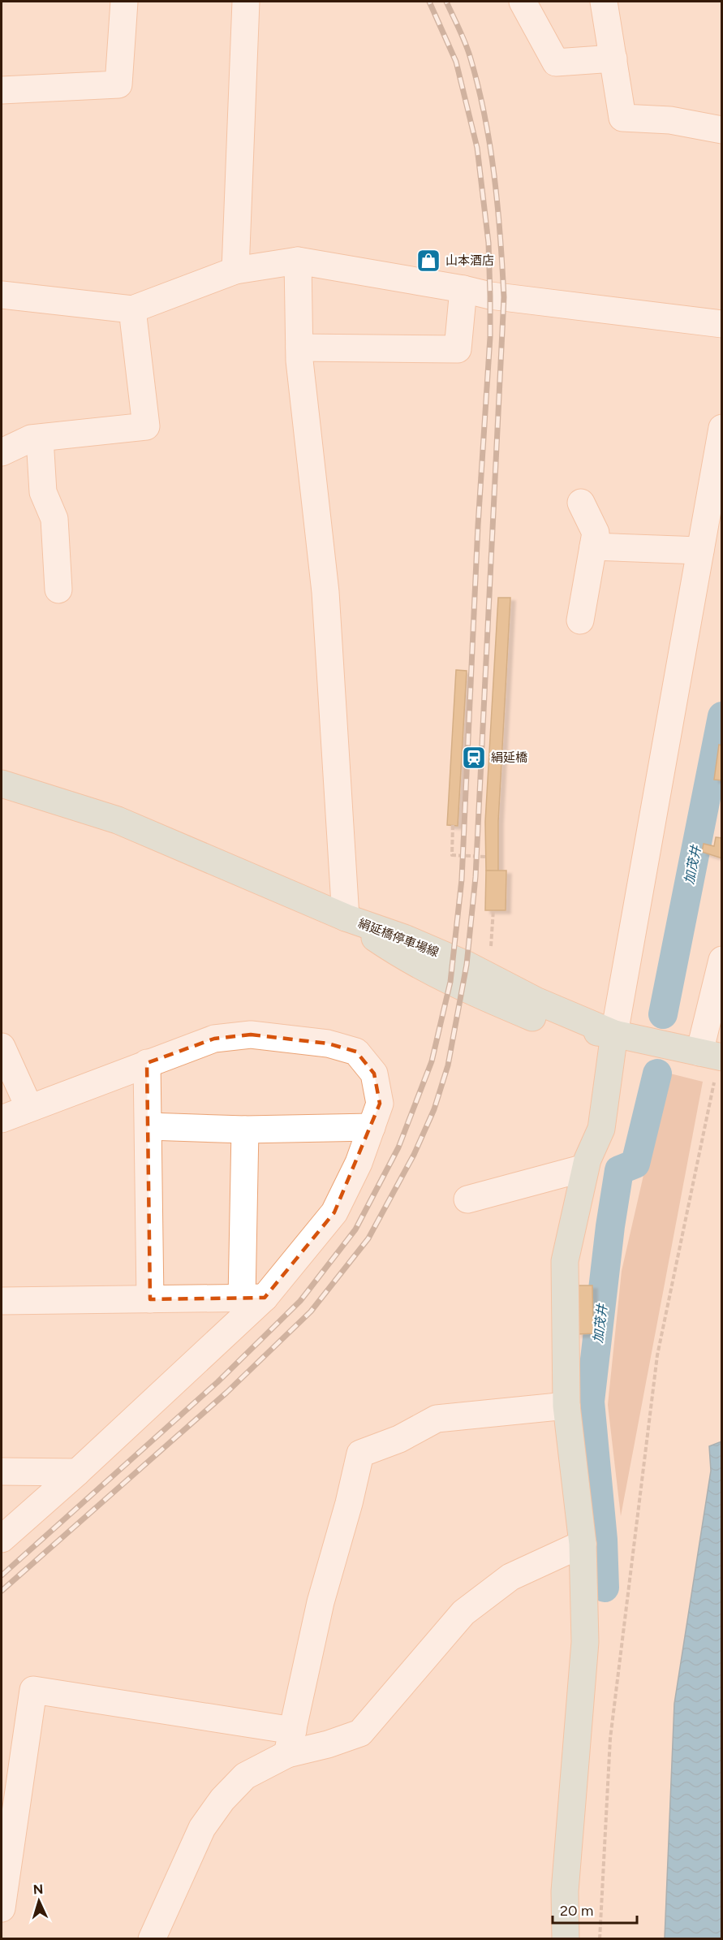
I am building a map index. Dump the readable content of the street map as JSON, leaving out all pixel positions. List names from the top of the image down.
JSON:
{
  "streets": {
    "street": ["絹延橋停車場線"]
  },
  "water": ["加茂井"],
  "places": {
    "shop": ["山本酒店"],
    "station": ["絹延橋"]
  },
  "scale_bar": "20 m",
  "north": "top"
}
